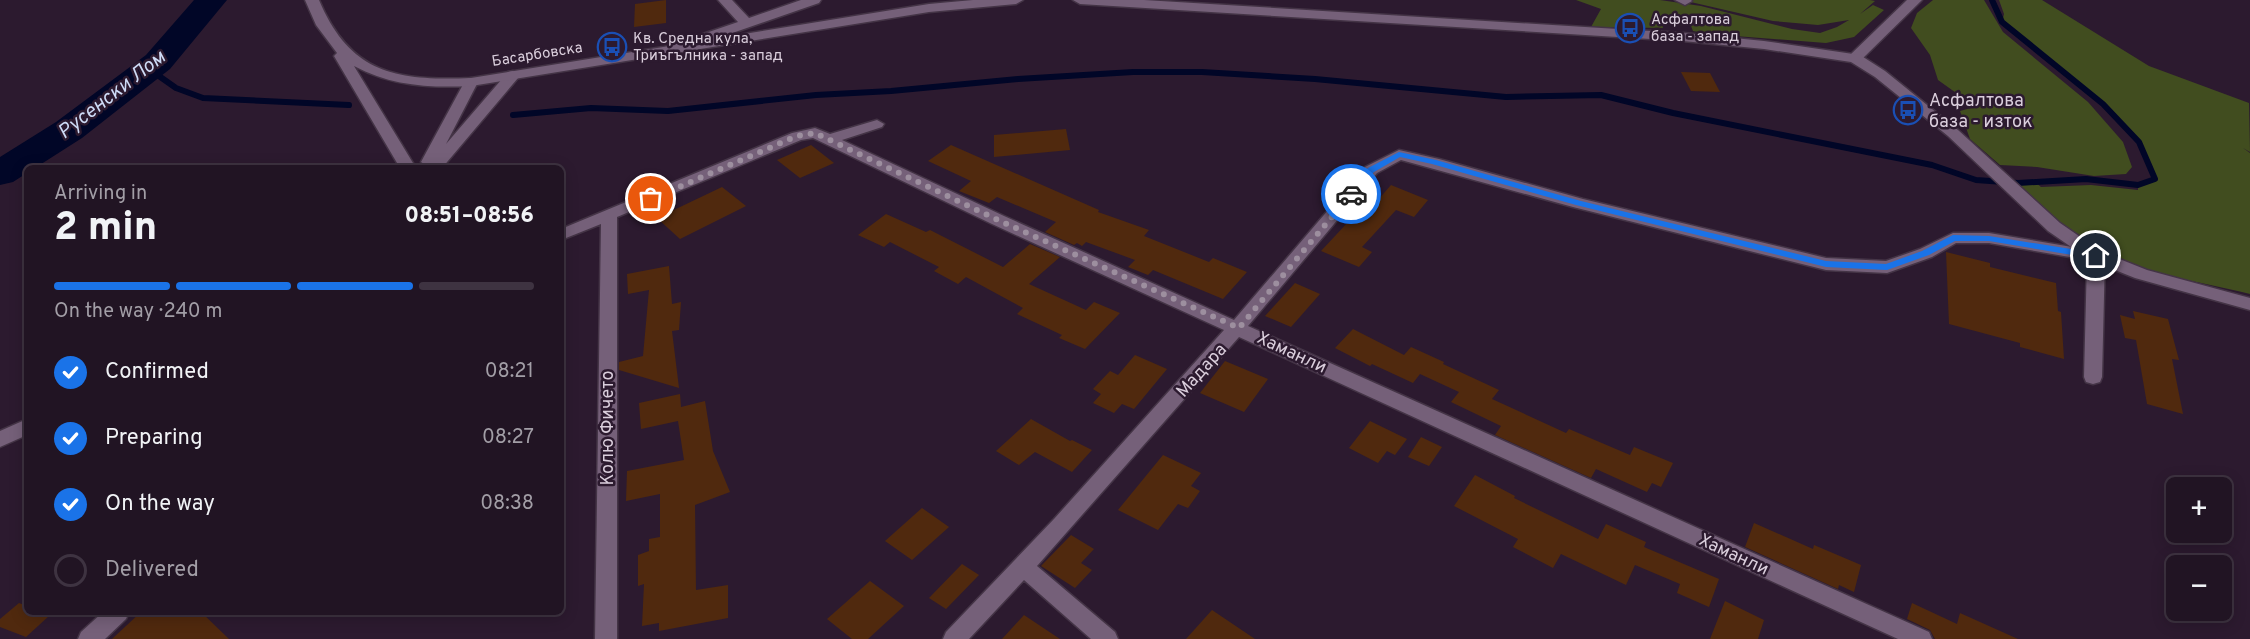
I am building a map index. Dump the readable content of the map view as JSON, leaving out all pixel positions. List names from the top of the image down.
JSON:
{
  "streets": {
    "street": [
      "Басарбовска",
      "Хаманли",
      "Мадара",
      "Колю Фичето"
    ]
  },
  "crossings": [
    ["Хаманли", "Мадара"],
    ["Хаманли", "Колю Фичето"]
  ],
  "water": ["Русенски Лом"],
  "places": {
    "bus stop": ["Асфалтова база - запад", "Кв. Средна кула, Триъгълника - запад", "Асфалтова база - изток"]
  },
  "page": {
    "heading": ["2 min", "Arriving in", "08:51–08:56"],
    "bar": "On the way · 240 m",
    "list": [
      ["Confirmed", "08:21"],
      ["Preparing", "08:27"],
      ["On the way", "08:38"],
      "Delivered"
    ],
    "map_buttons": ["+", "−"]
  }
}
